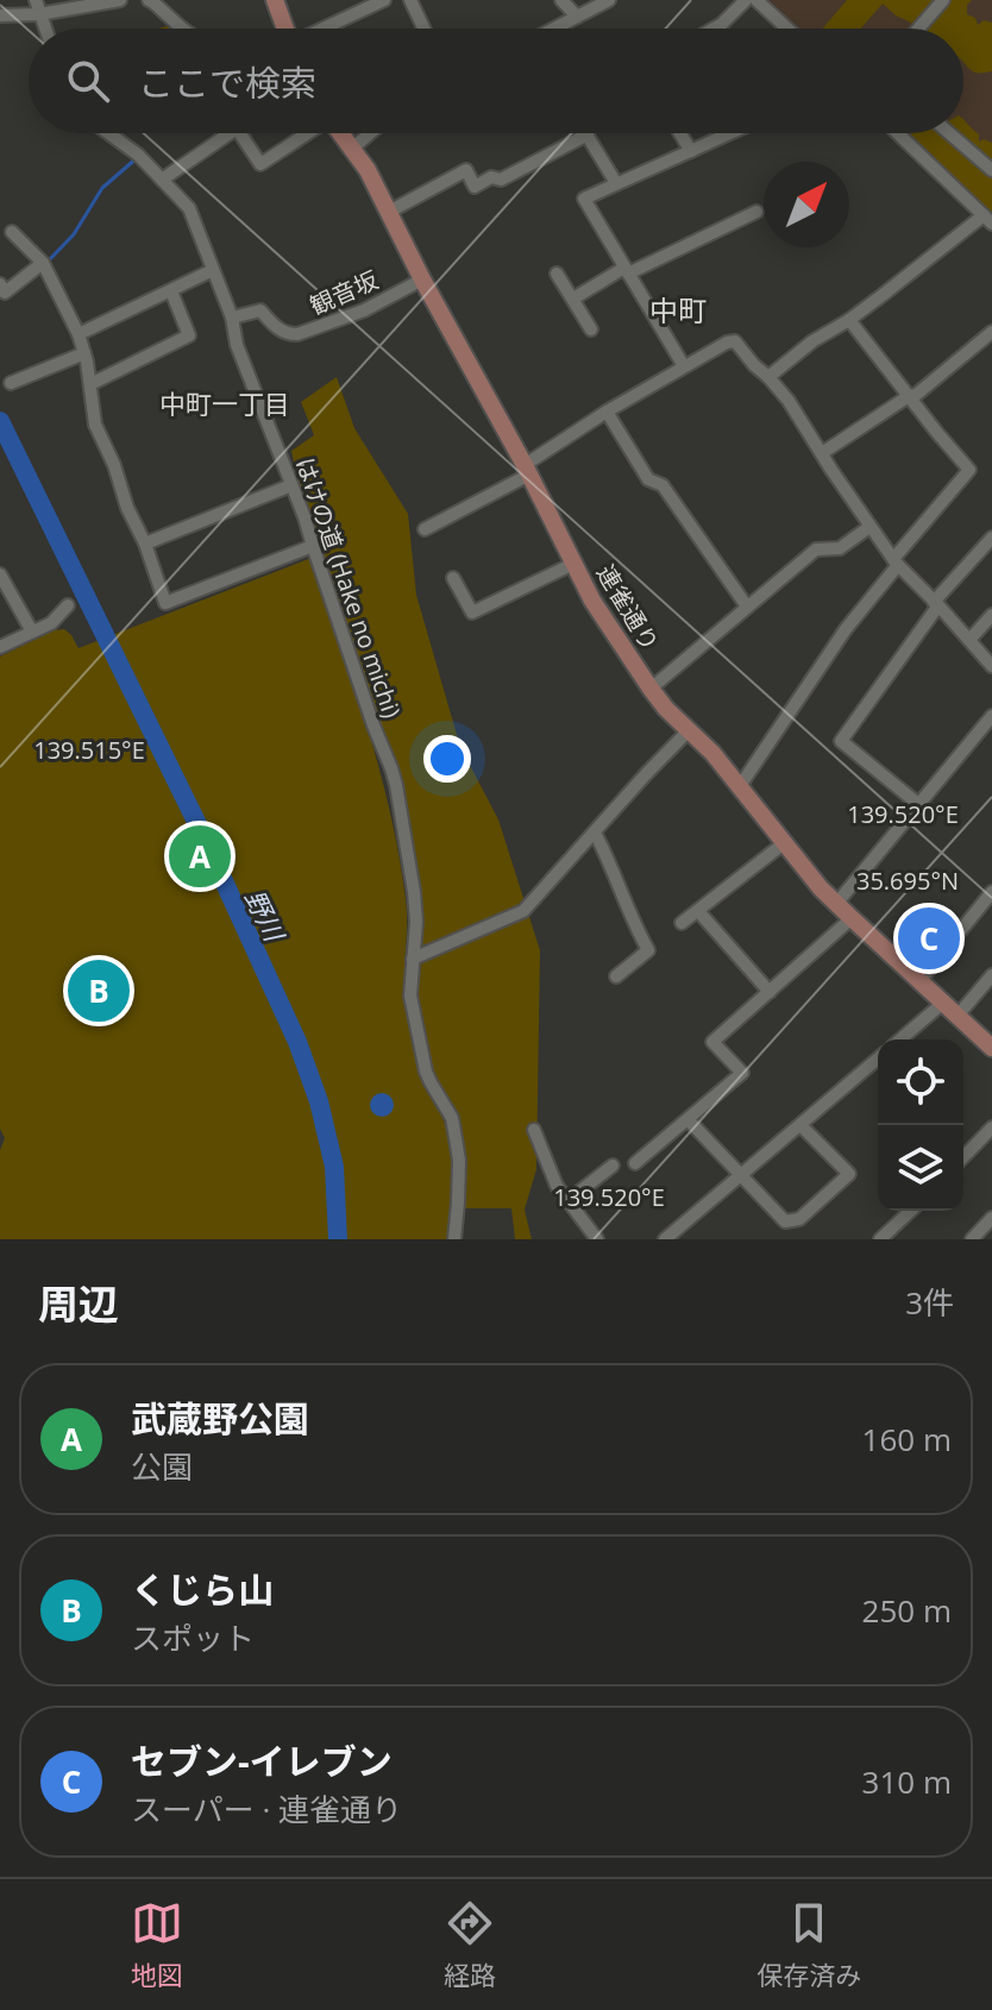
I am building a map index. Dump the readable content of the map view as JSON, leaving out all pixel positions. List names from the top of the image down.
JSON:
{
  "streets": {
    "main road": ["連雀通り"],
    "street": ["観音坂", "はけの道 (Hake no michi)"]
  },
  "crossings": [
    ["観音坂", "はけの道 (Hake no michi)"],
    ["観音坂", "連雀通り"]
  ],
  "districts": ["中町", "中町一丁目"],
  "water": ["野川"],
  "north": "top right",
  "page": {
    "search": "ここで検索",
    "pins": ["A", "C", "B"],
    "heading": ["周辺", "3件"],
    "list": [
      {
        "mark": "A",
        "name": "武蔵野公園",
        "note": "公園",
        "value": "160 m"
      },
      {
        "mark": "B",
        "name": "くじら山",
        "note": "スポット",
        "value": "250 m"
      },
      {
        "mark": "C",
        "name": "セブン-イレブン",
        "note": "スーパー · 連雀通り",
        "value": "310 m"
      }
    ],
    "nav": ["地図", "経路", "保存済み"]
  },
  "coordinates": ["139.515°E", "139.520°E", "35.695°N"]
}
